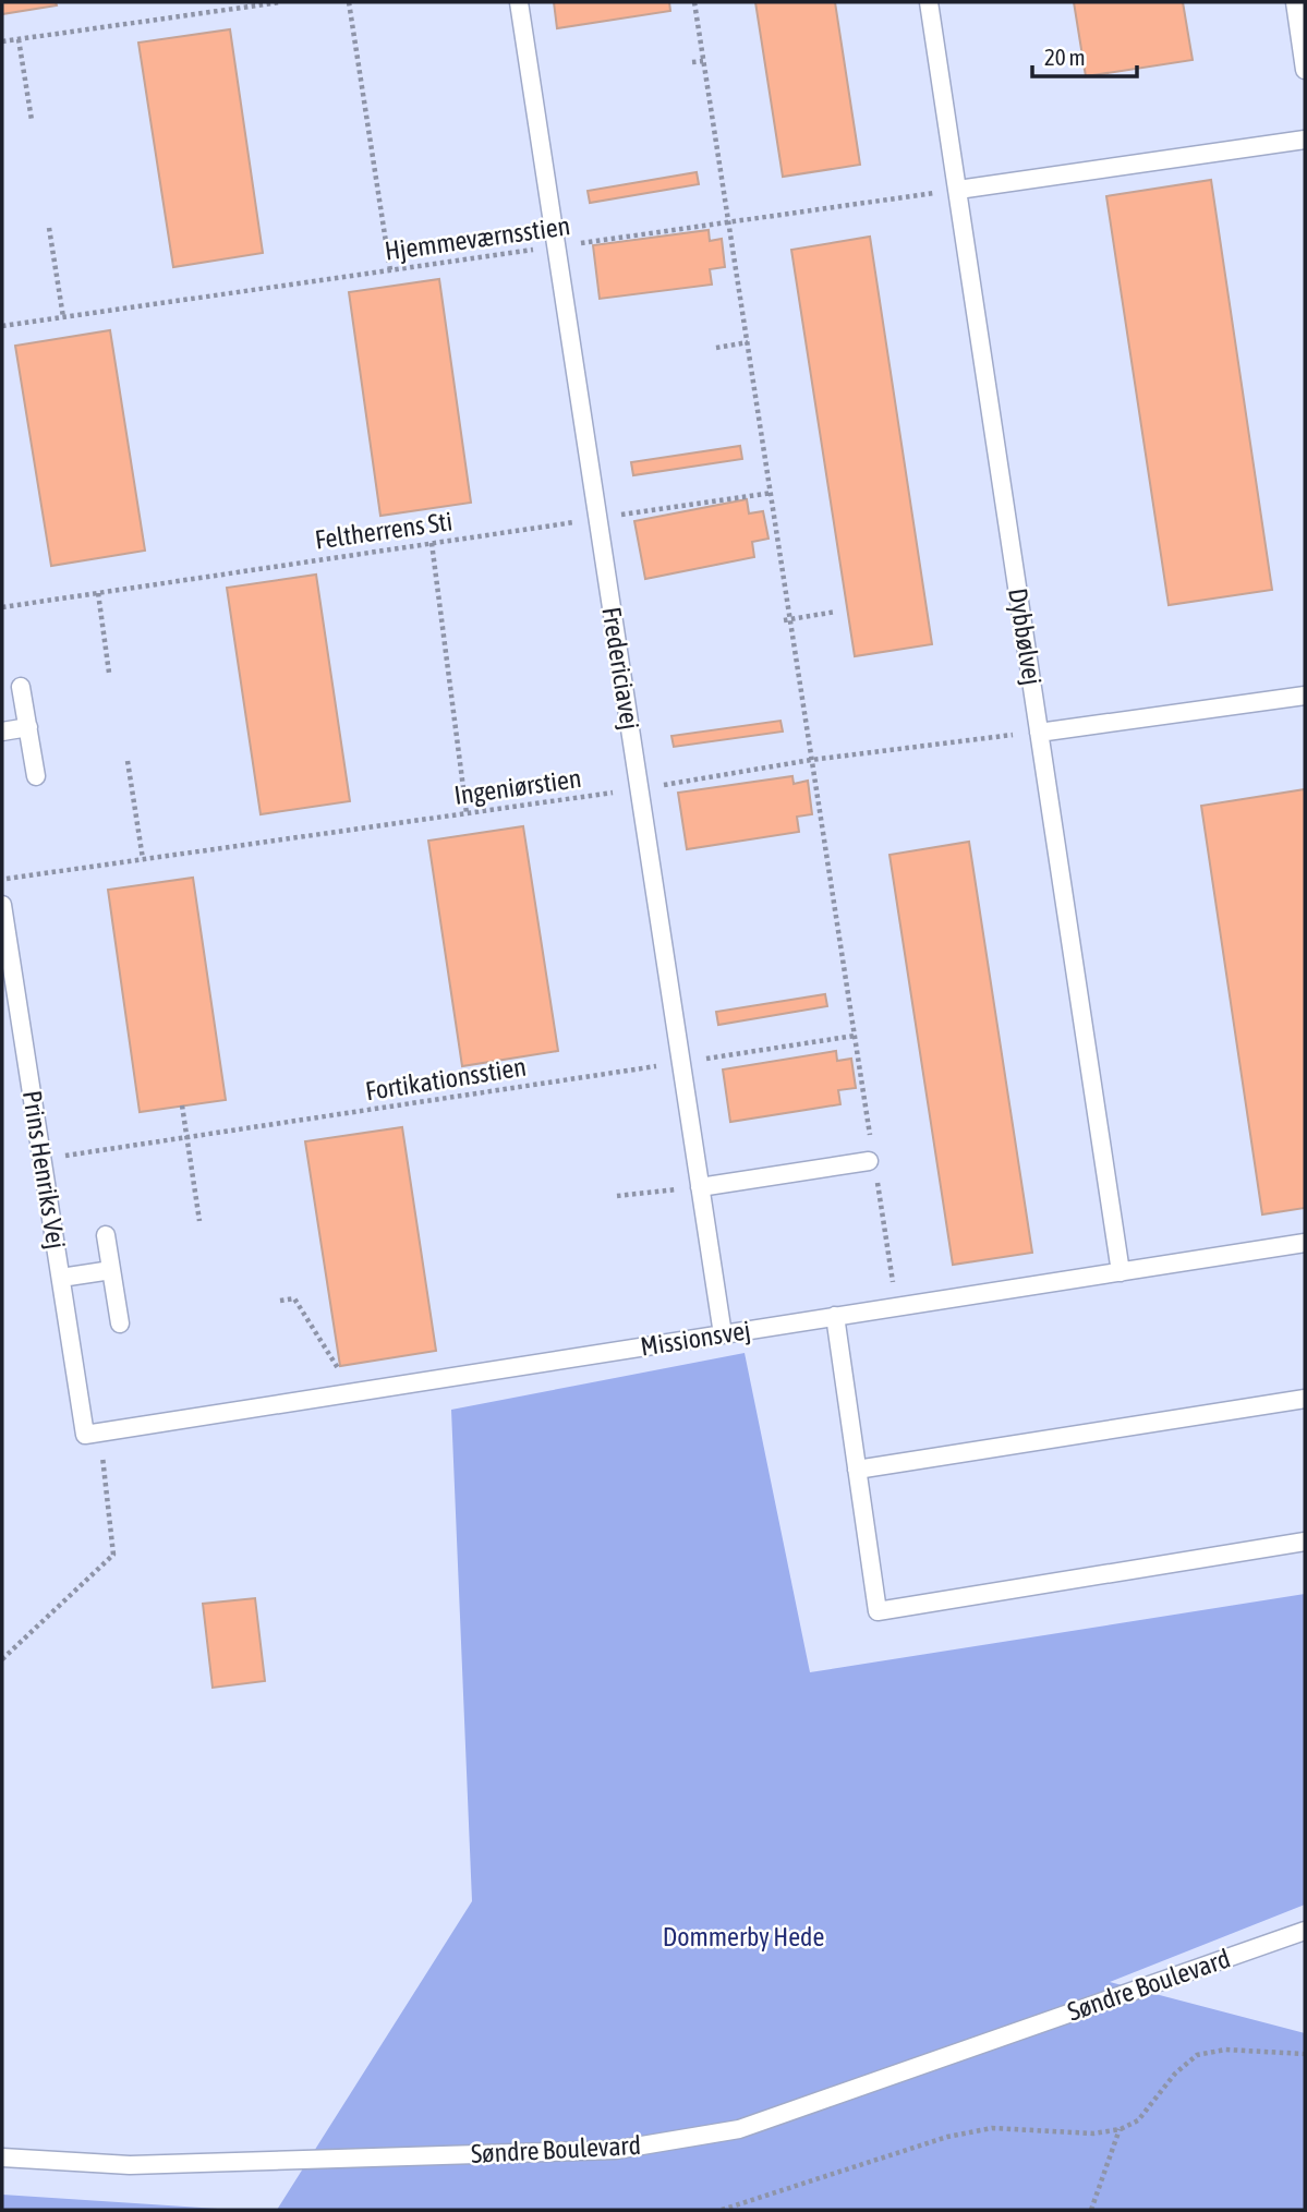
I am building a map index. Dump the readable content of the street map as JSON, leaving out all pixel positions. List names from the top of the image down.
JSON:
{
  "streets": {
    "lane": [
      "Dybbølvej",
      "Fredericiavej",
      "Prins Henriks Vej",
      "Missionsvej",
      "Søndre Boulevard"
    ],
    "path": [
      "Hjemmeværnsstien",
      "Feltherrens Sti",
      "Ingeniørstien",
      "Fortikationsstien"
    ]
  },
  "crossings": [
    ["Hjemmeværnsstien", "Dybbølvej"],
    ["Hjemmeværnsstien", "Fredericiavej"],
    ["Feltherrens Sti", "Fredericiavej"],
    ["Dybbølvej", "Ingeniørstien"],
    ["Dybbølvej", "Missionsvej"],
    ["Fredericiavej", "Ingeniørstien"],
    ["Fredericiavej", "Fortikationsstien"],
    ["Fredericiavej", "Missionsvej"],
    ["Fortikationsstien", "Prins Henriks Vej"],
    ["Prins Henriks Vej", "Missionsvej"]
  ],
  "parks": ["Dommerby Hede"],
  "scale_bar": "20 m"
}
